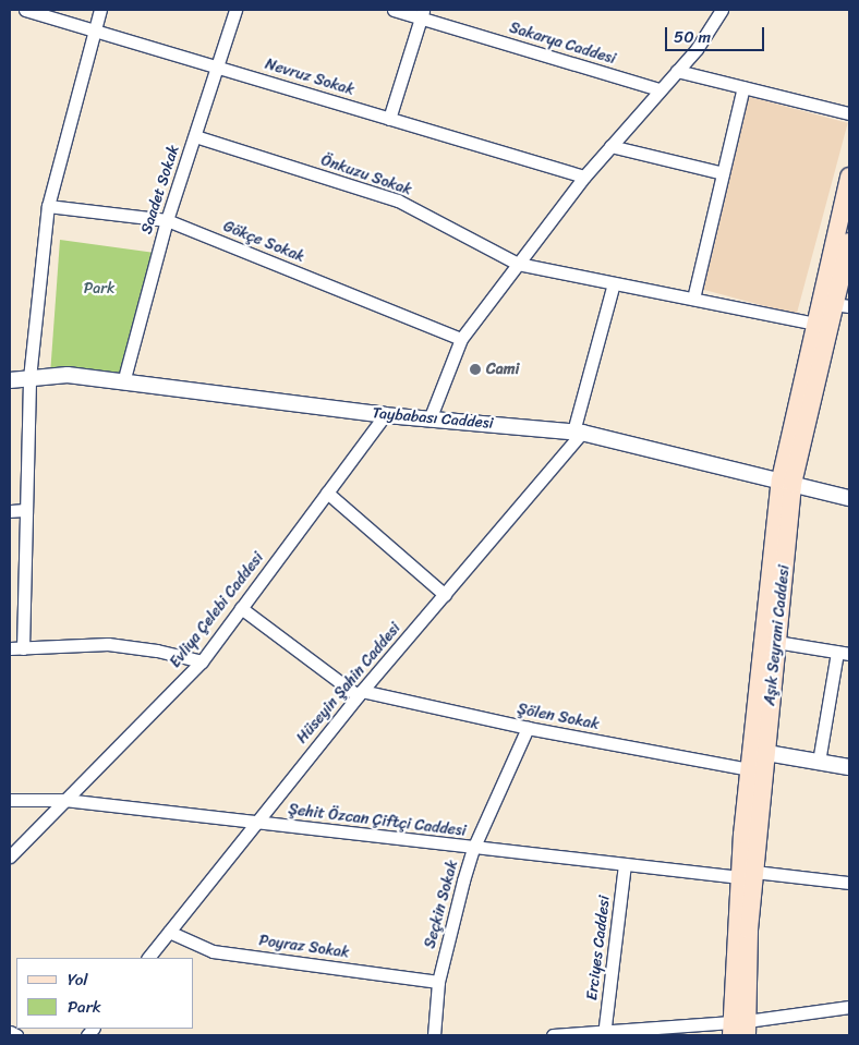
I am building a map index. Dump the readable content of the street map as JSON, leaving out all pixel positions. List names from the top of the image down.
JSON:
{
  "streets": {
    "main road": ["Aşık Seyrani Caddesi"],
    "street": [
      "Sakarya Caddesi",
      "Nevruz Sokak",
      "Önkuzu Sokak",
      "Saadet Sokak",
      "Gökçe Sokak",
      "Taybabası Caddesi",
      "Evliya Çelebi Caddesi",
      "Hüseyin Şahin Caddesi",
      "Şölen Sokak",
      "Şehit Özcan Çiftçi Caddesi",
      "Seçkin Sokak",
      "Poyraz Sokak",
      "Erciyes Caddesi"
    ]
  },
  "crossings": [
    ["Nevruz Sokak", "Saadet Sokak"],
    ["Önkuzu Sokak", "Saadet Sokak"],
    ["Saadet Sokak", "Gökçe Sokak"],
    ["Saadet Sokak", "Taybabası Caddesi"],
    ["Taybabası Caddesi", "Evliya Çelebi Caddesi"],
    ["Taybabası Caddesi", "Aşık Seyrani Caddesi"],
    ["Taybabası Caddesi", "Hüseyin Şahin Caddesi"],
    ["Evliya Çelebi Caddesi", "Şehit Özcan Çiftçi Caddesi"],
    ["Aşık Seyrani Caddesi", "Şölen Sokak"],
    ["Aşık Seyrani Caddesi", "Şehit Özcan Çiftçi Caddesi"],
    ["Hüseyin Şahin Caddesi", "Şölen Sokak"],
    ["Hüseyin Şahin Caddesi", "Şehit Özcan Çiftçi Caddesi"],
    ["Hüseyin Şahin Caddesi", "Poyraz Sokak"],
    ["Şölen Sokak", "Seçkin Sokak"],
    ["Şehit Özcan Çiftçi Caddesi", "Seçkin Sokak"],
    ["Şehit Özcan Çiftçi Caddesi", "Erciyes Caddesi"],
    ["Seçkin Sokak", "Poyraz Sokak"]
  ],
  "parks": ["Park"],
  "places": ["Cami"],
  "legend": ["Yol", "Park"],
  "scale_bar": "50 m"
}
